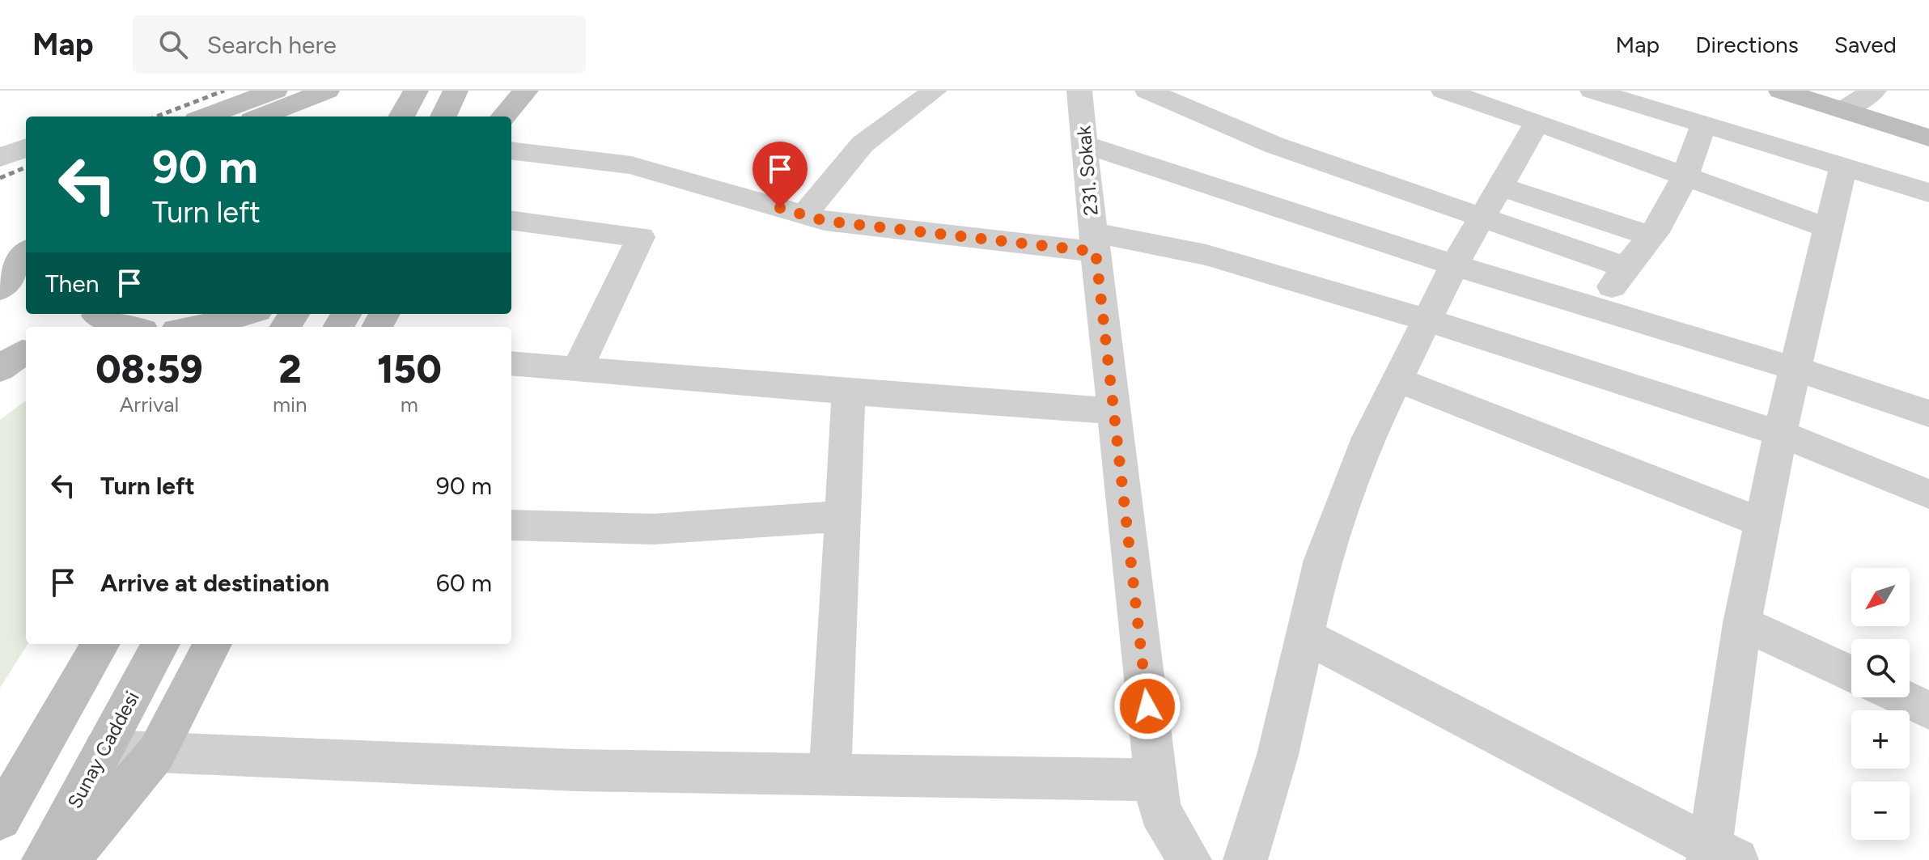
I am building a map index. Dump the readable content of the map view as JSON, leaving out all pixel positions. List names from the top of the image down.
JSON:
{
  "streets": {
    "main road": ["Sunay Caddesi"],
    "street": ["231. Sokak"]
  },
  "north": "bottom left",
  "page": {
    "header": "Map",
    "search": "Search here",
    "nav": ["Map", "Directions", "Saved"],
    "turn": ["90 m", "Turn left"],
    "then": "Then",
    "eta": [
      "08:59",
      "Arrival",
      "2",
      "min",
      "150",
      "m"
    ],
    "list": [
      {
        "name": "Turn left",
        "value": "90 m"
      },
      {
        "name": "Arrive at destination",
        "value": "60 m"
      }
    ],
    "map_buttons": ["+", "−"]
  }
}
